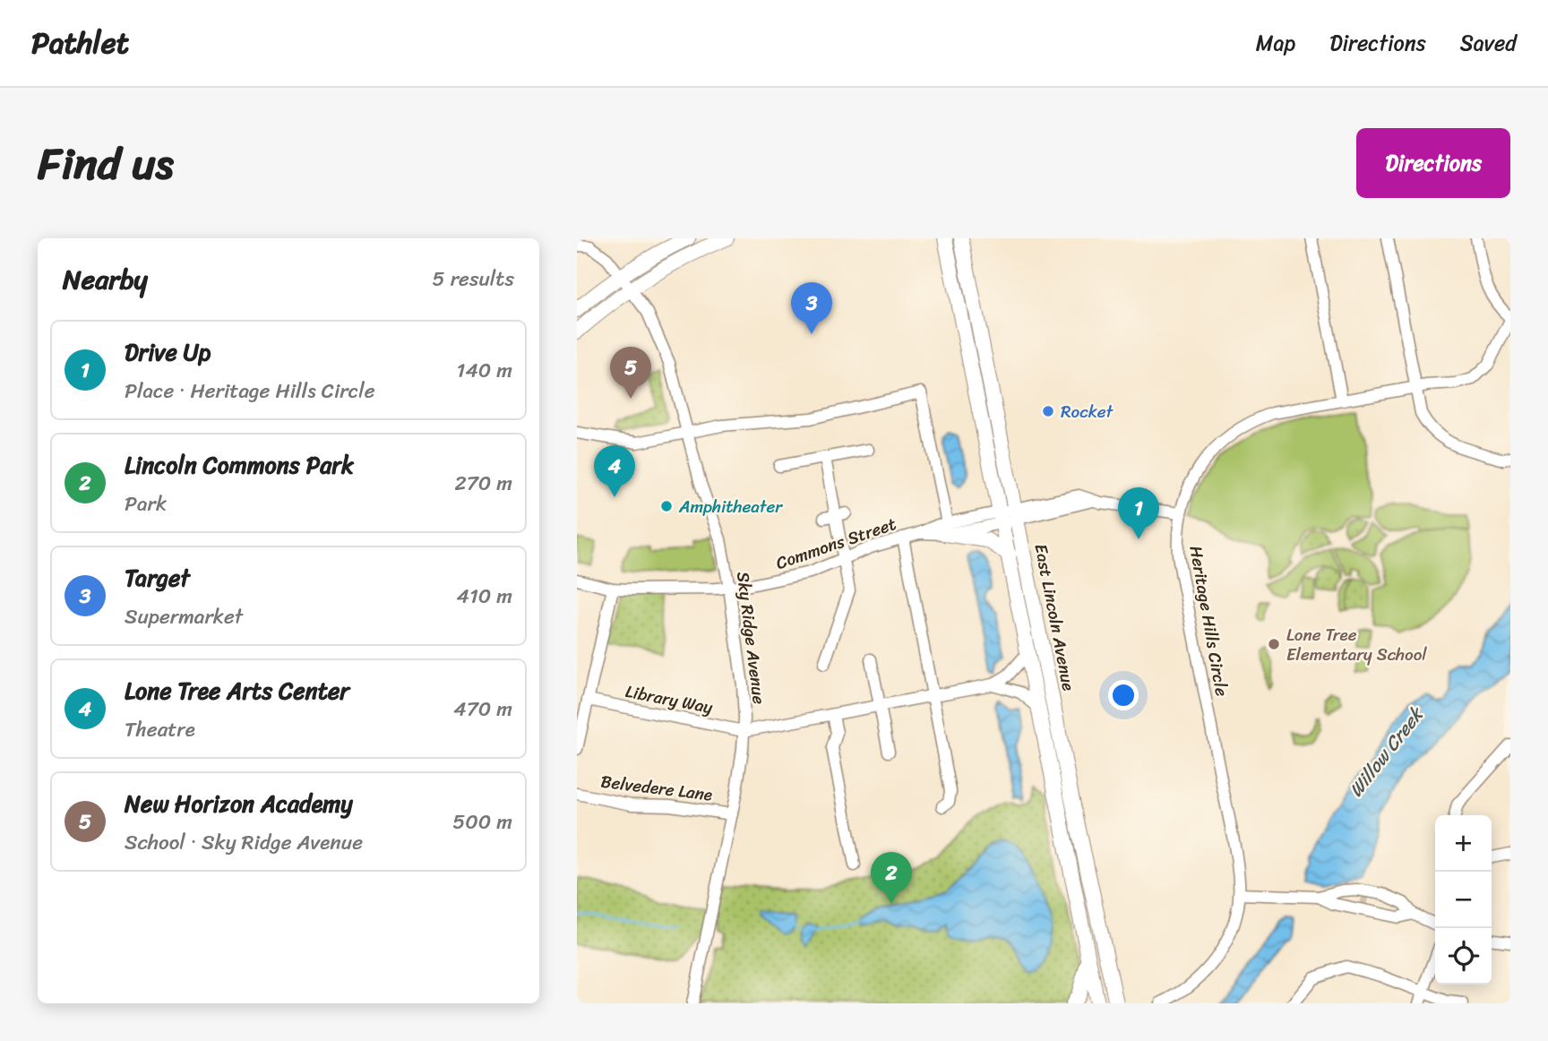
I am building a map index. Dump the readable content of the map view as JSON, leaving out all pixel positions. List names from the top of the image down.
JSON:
{
  "streets": {
    "main road": ["East Lincoln Avenue"],
    "street": [
      "Commons Street",
      "Heritage Hills Circle",
      "Sky Ridge Avenue",
      "Library Way",
      "Belvedere Lane"
    ]
  },
  "crossings": [
    ["Commons Street", "East Lincoln Avenue"],
    ["Commons Street", "Heritage Hills Circle"],
    ["Commons Street", "Sky Ridge Avenue"],
    ["Sky Ridge Avenue", "Library Way"],
    ["Sky Ridge Avenue", "Belvedere Lane"]
  ],
  "water": ["Willow Creek"],
  "places": ["Rocket", "Amphitheater", "Lone Tree Elementary School"],
  "page": {
    "header": "Pathlet",
    "nav": ["Map", "Directions", "Saved"],
    "title": "Find us",
    "buttons": "Directions",
    "heading": ["Nearby", "5 results"],
    "pins": [
      "3",
      "5",
      "4",
      "1",
      "2"
    ],
    "list": [
      {
        "mark": "1",
        "name": "Drive Up",
        "note": "Place · Heritage Hills Circle",
        "value": "140 m"
      },
      {
        "mark": "2",
        "name": "Lincoln Commons Park",
        "note": "Park",
        "value": "270 m"
      },
      {
        "mark": "3",
        "name": "Target",
        "note": "Supermarket",
        "value": "410 m"
      },
      {
        "mark": "4",
        "name": "Lone Tree Arts Center",
        "note": "Theatre",
        "value": "470 m"
      },
      {
        "mark": "5",
        "name": "New Horizon Academy",
        "note": "School · Sky Ridge Avenue",
        "value": "500 m"
      }
    ],
    "map_buttons": ["+", "−"]
  }
}
